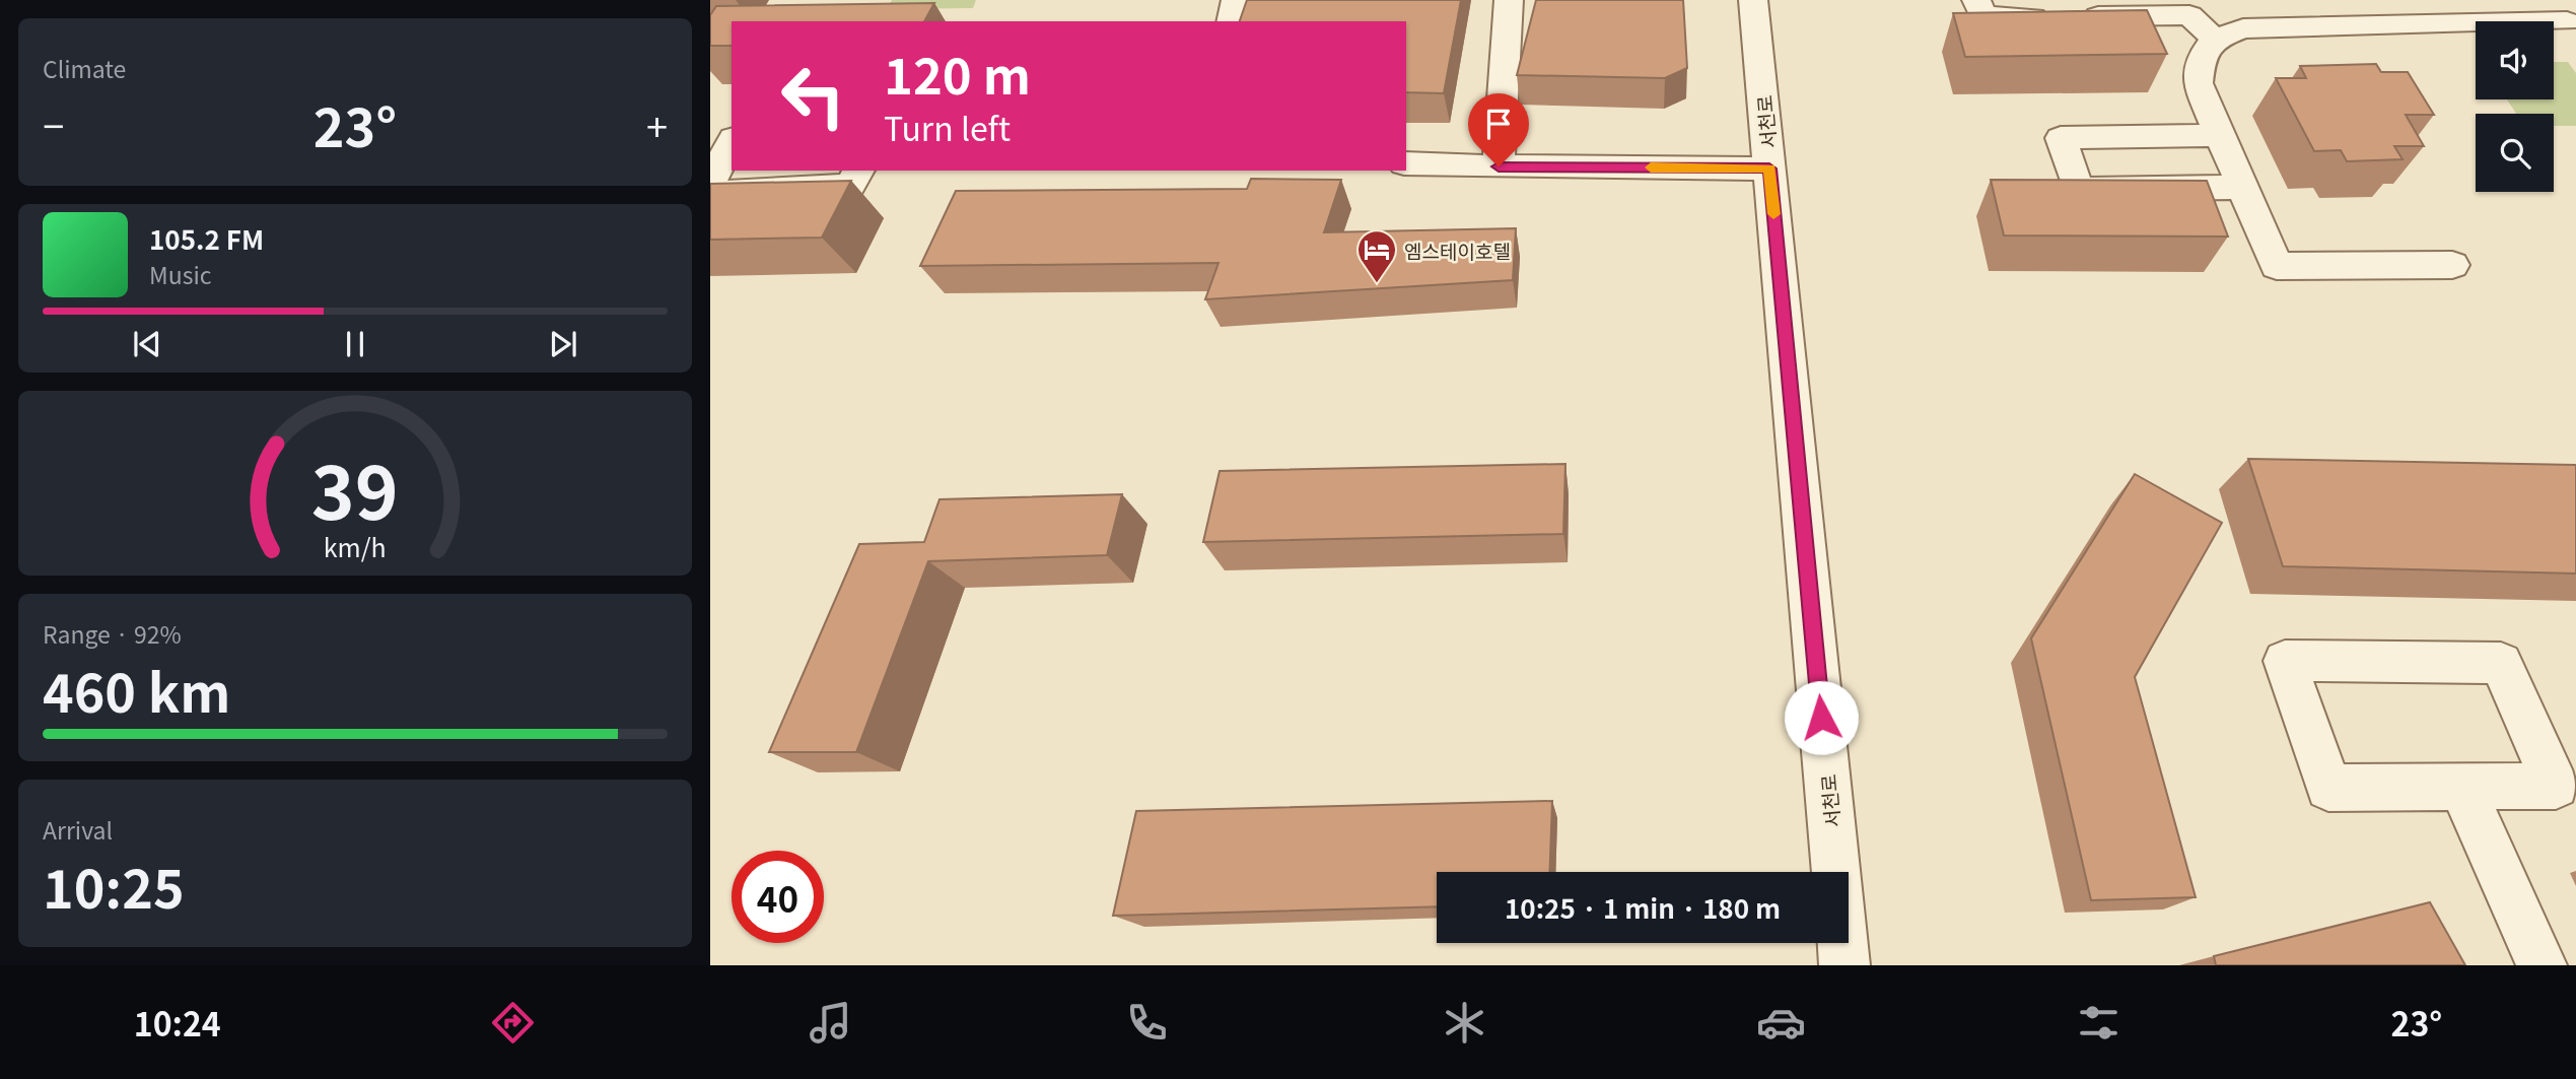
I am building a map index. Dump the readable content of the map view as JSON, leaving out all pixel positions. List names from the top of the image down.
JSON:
{
  "streets": {
    "street": ["서천로"]
  },
  "places": {
    "hotel": ["엠스테이호텔"]
  },
  "page": {
    "tile": [
      "Climate",
      ["Range · 92%", "460 km"],
      ["Arrival", "10:25"]
    ],
    "turn": ["120 m", "Turn left"],
    "heat": ["−", "23°", "+"],
    "song": ["105.2 FM", "Music"],
    "limit": "40",
    "trip": "10:25 · 1 min · 180 m",
    "tabs": ["10:24", "23°"],
    "gauge": ["39", "km/h"]
  }
}
